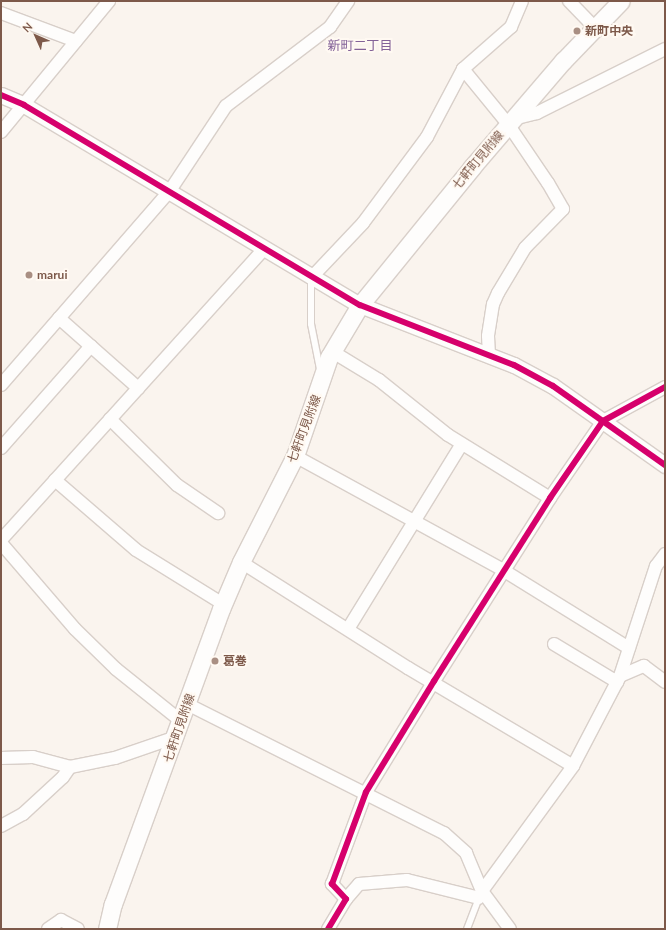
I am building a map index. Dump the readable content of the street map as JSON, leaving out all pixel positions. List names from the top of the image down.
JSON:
{
  "streets": {
    "main road": ["七軒町見附線"]
  },
  "districts": ["新町二丁目"],
  "places": ["新町中央", "marui", "葛巻"],
  "north": "top left"
}
